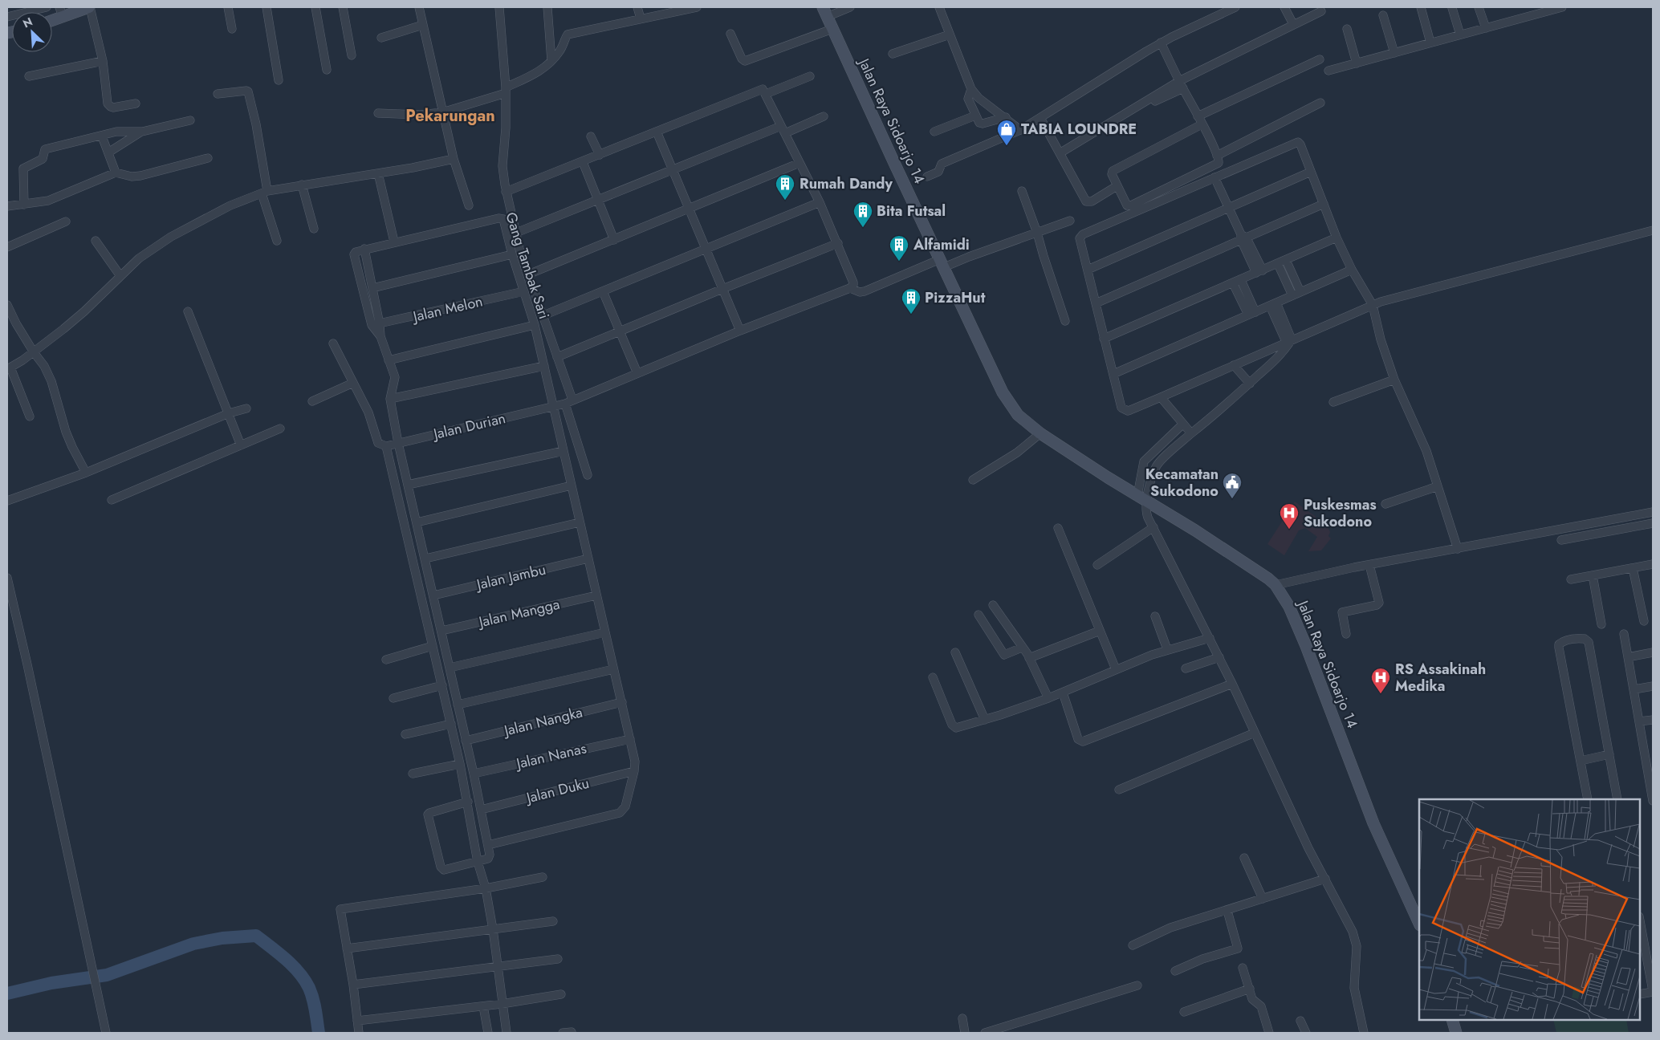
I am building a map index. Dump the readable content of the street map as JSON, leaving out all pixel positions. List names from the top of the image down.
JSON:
{
  "streets": {
    "main road": ["Jalan Raya Sidoarjo 14"],
    "street": [
      "Gang Tambak Sari",
      "Jalan Melon",
      "Jalan Durian",
      "Jalan Jambu",
      "Jalan Mangga",
      "Jalan Nangka",
      "Jalan Nanas",
      "Jalan Duku"
    ]
  },
  "crossings": [
    ["Gang Tambak Sari", "Jalan Durian"]
  ],
  "districts": ["Pekarungan"],
  "places": {
    "shop": ["TABIA LOUNDRE"],
    "building": [
      "Rumah Dandy",
      "Bita Futsal",
      "Alfamidi",
      "PizzaHut"
    ],
    "public building": ["Kecamatan Sukodono"],
    "hospital": ["Puskesmas Sukodono", "RS Assakinah Medika"]
  },
  "north": "top left"
}
